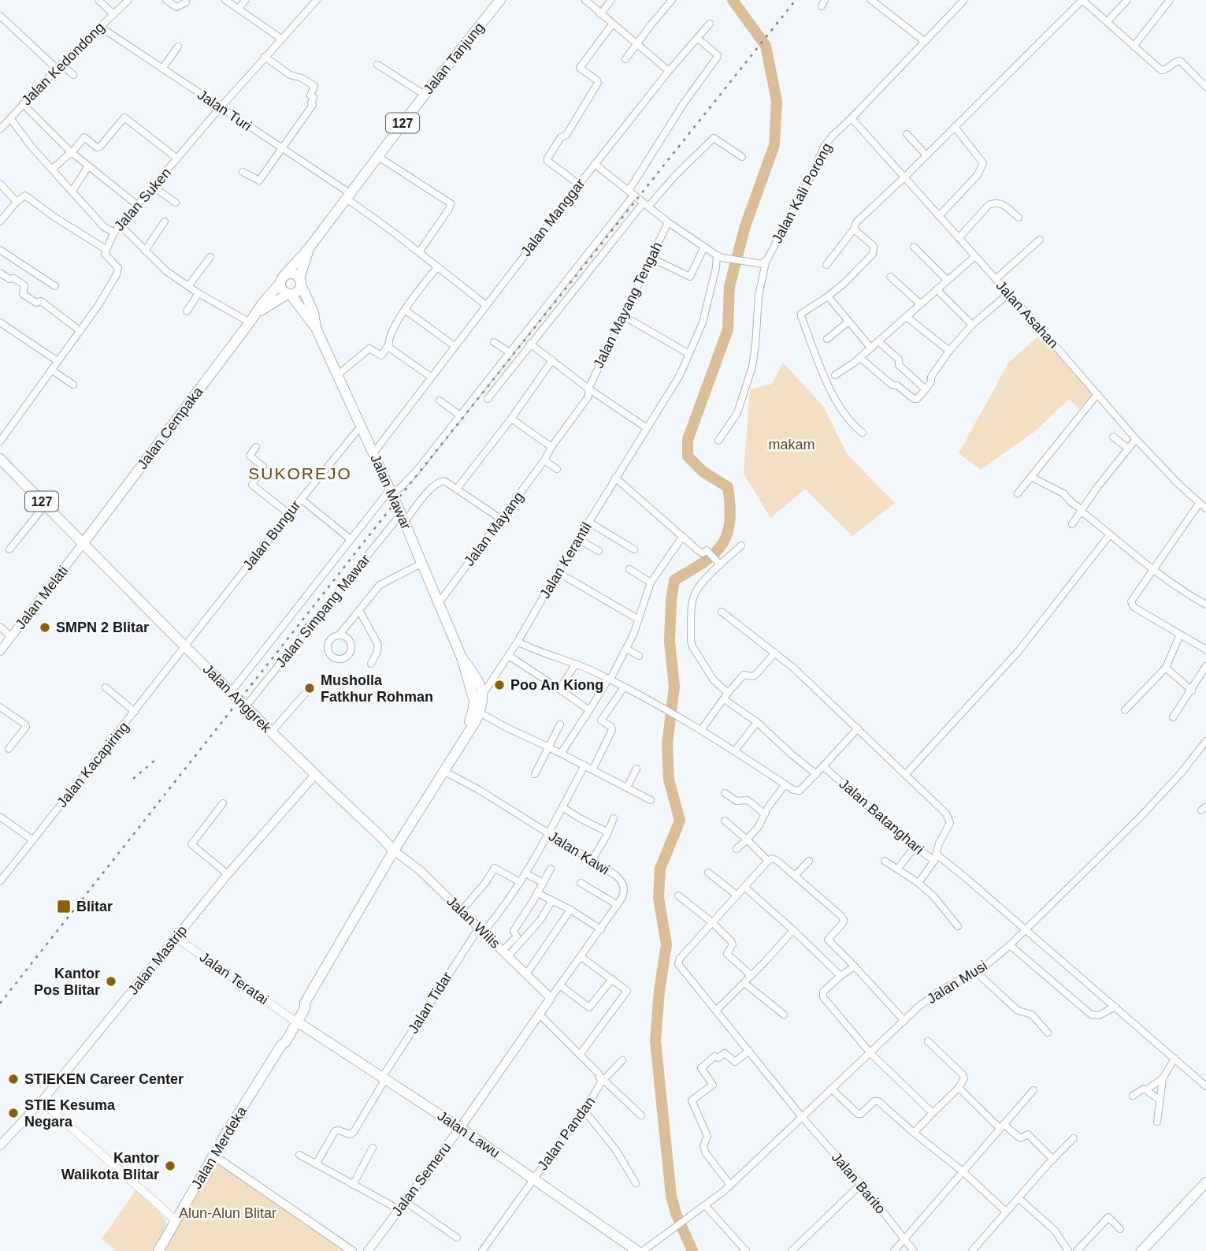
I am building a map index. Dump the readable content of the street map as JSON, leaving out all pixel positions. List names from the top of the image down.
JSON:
{
  "streets": {
    "main road": [
      "Jalan Tanjung",
      "127",
      "Jalan Cempaka",
      "Jalan Mawar",
      "Jalan Melati",
      "Jalan Anggrek",
      "Jalan Wilis",
      "Jalan Mastrip",
      "Jalan Lawu",
      "Jalan Merdeka",
      "Jalan Semeru"
    ],
    "street": [
      "Jalan Kedondong",
      "Jalan Turi",
      "Jalan Kali Porong",
      "Jalan Suken",
      "Jalan Manggar",
      "Jalan Mayang Tengah",
      "Jalan Asahan",
      "Jalan Mayang",
      "Jalan Bungur",
      "Jalan Kerantil",
      "Jalan Simpang Mawar",
      "Jalan Kacapiring",
      "Jalan Batanghari",
      "Jalan Kawi",
      "Jalan Teratai",
      "Jalan Musi",
      "Jalan Tidar",
      "Jalan Pandan",
      "Jalan Barito"
    ]
  },
  "crossings": [
    ["Jalan Tanjung", "Jalan Turi"],
    ["Jalan Tanjung", "127"],
    ["Jalan Tanjung", "Jalan Cempaka"],
    ["Jalan Tanjung", "Jalan Mawar"],
    ["Jalan Kedondong", "Jalan Turi"],
    ["Jalan Turi", "Jalan Suken"],
    ["Jalan Turi", "Jalan Manggar"],
    ["127", "Jalan Cempaka"],
    ["127", "Jalan Mawar"],
    ["127", "Jalan Melati"],
    ["127", "Jalan Anggrek"],
    ["Jalan Kali Porong", "Jalan Asahan"],
    ["Jalan Manggar", "Jalan Mawar"],
    ["Jalan Mayang Tengah", "Jalan Mayang"],
    ["Jalan Cempaka", "Jalan Mawar"],
    ["Jalan Cempaka", "Jalan Melati"],
    ["Jalan Cempaka", "Jalan Anggrek"],
    ["Jalan Mawar", "Jalan Mayang"],
    ["Jalan Mawar", "Jalan Bungur"],
    ["Jalan Mawar", "Jalan Kerantil"],
    ["Jalan Mawar", "Jalan Simpang Mawar"],
    ["Jalan Mawar", "Jalan Anggrek"],
    ["Jalan Mawar", "Jalan Kawi"],
    ["Jalan Mawar", "Jalan Wilis"],
    ["Jalan Mawar", "Jalan Merdeka"],
    ["Jalan Bungur", "Jalan Anggrek"],
    ["Jalan Bungur", "Jalan Kacapiring"],
    ["Jalan Melati", "Jalan Anggrek"],
    ["Jalan Simpang Mawar", "Jalan Anggrek"],
    ["Jalan Anggrek", "Jalan Kacapiring"],
    ["Jalan Anggrek", "Jalan Wilis"],
    ["Jalan Anggrek", "Jalan Mastrip"],
    ["Jalan Anggrek", "Jalan Merdeka"],
    ["Jalan Batanghari", "Jalan Musi"],
    ["Jalan Kawi", "Jalan Wilis"],
    ["Jalan Kawi", "Jalan Tidar"],
    ["Jalan Kawi", "Jalan Semeru"],
    ["Jalan Wilis", "Jalan Tidar"],
    ["Jalan Wilis", "Jalan Merdeka"],
    ["Jalan Wilis", "Jalan Semeru"],
    ["Jalan Mastrip", "Jalan Teratai"],
    ["Jalan Teratai", "Jalan Lawu"],
    ["Jalan Teratai", "Jalan Merdeka"],
    ["Jalan Musi", "Jalan Barito"],
    ["Jalan Tidar", "Jalan Lawu"],
    ["Jalan Pandan", "Jalan Lawu"],
    ["Jalan Lawu", "Jalan Merdeka"],
    ["Jalan Lawu", "Jalan Semeru"]
  ],
  "districts": ["SUKOREJO"],
  "parks": ["makam", "Alun-Alun Blitar"],
  "places": {
    "other": [
      "SMPN 2 Blitar",
      "Poo An Kiong",
      "Musholla Fatkhur Rohman",
      "Kantor Pos Blitar",
      "STIEKEN Career Center",
      "STIE Kesuma Negara",
      "Kantor Walikota Blitar"
    ],
    "transit": ["Blitar"]
  }
}
